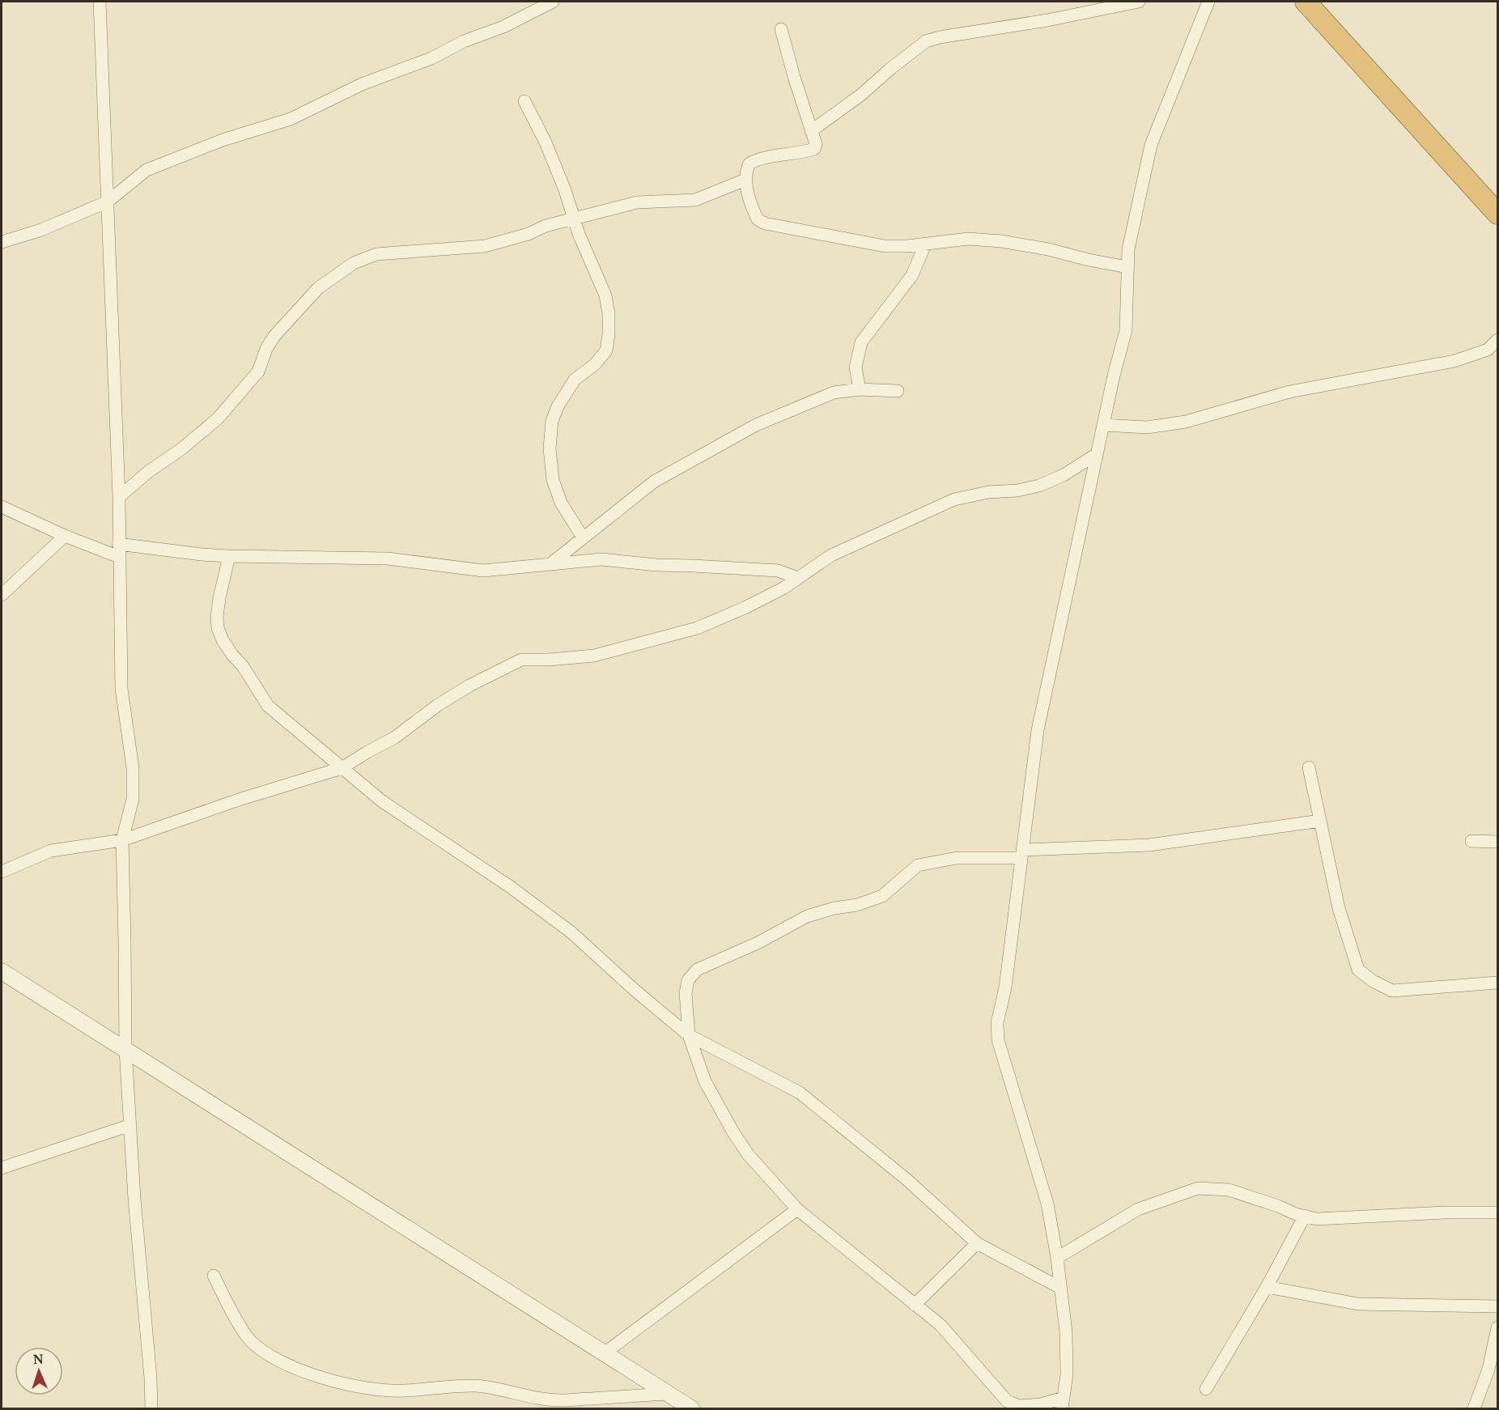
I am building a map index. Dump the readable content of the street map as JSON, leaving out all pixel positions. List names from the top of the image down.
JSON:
{
  "north": "top"
}
